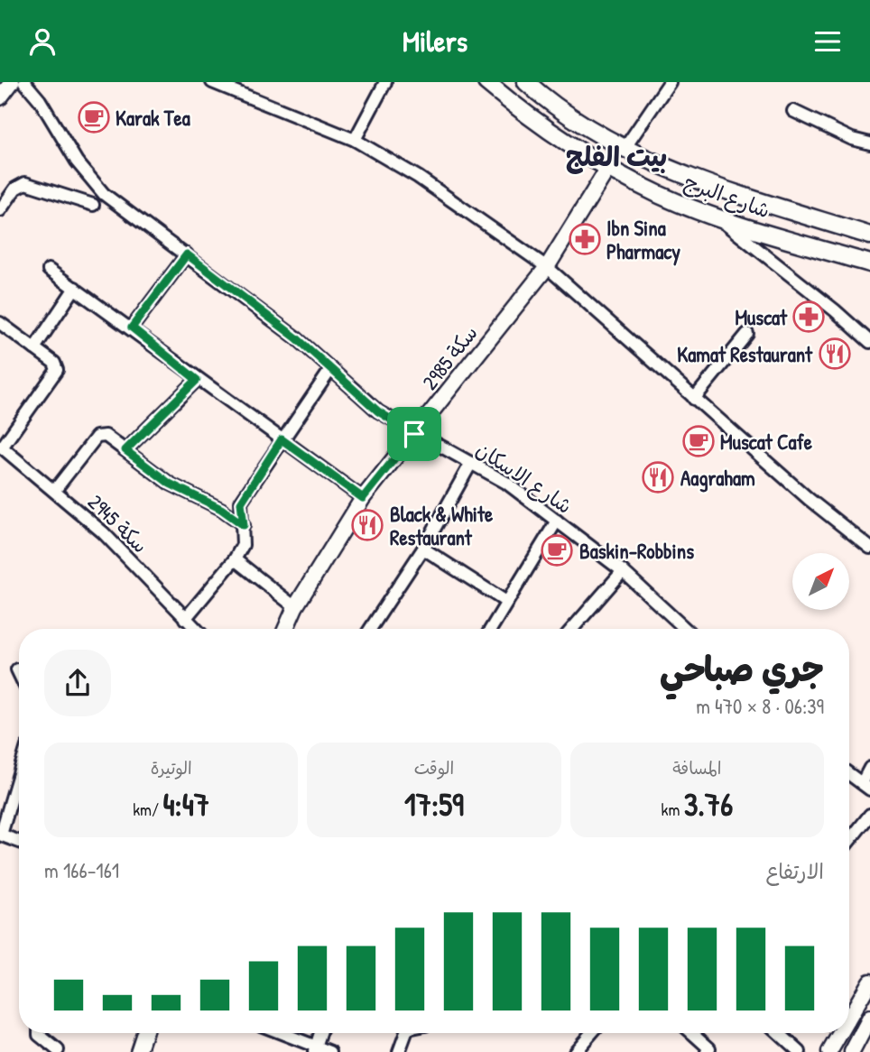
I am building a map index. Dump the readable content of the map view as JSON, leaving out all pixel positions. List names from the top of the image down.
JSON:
{
  "streets": {
    "main road": ["شارع البرج"],
    "street": ["سكة 2985", "شارع الاسكان", "سكة 2945"]
  },
  "crossings": [
    ["شارع البرج", "سكة 2985"],
    ["سكة 2985", "شارع الاسكان"]
  ],
  "districts": ["بيت الفلج"],
  "places": {
    "cafe": ["Karak Tea", "Muscat Cafe", "Baskin-Robbins"],
    "pharmacy": ["Ibn Sina Pharmacy", "Muscat"],
    "restaurant": ["Kamat Restaurant", "Aagraham", "Black & White Restaurant"]
  },
  "north": "top right",
  "page": {
    "header": "Milers",
    "heading": ["جري صباحي", "06:39 · 8 × 470 m"],
    "stats": [
      ["المسافة", "3.76 km"],
      ["الوقت", "17:59"],
      ["الوتيرة", "4:47 /km"]
    ],
    "chart": ["الارتفاع", "161–166 m"]
  }
}
